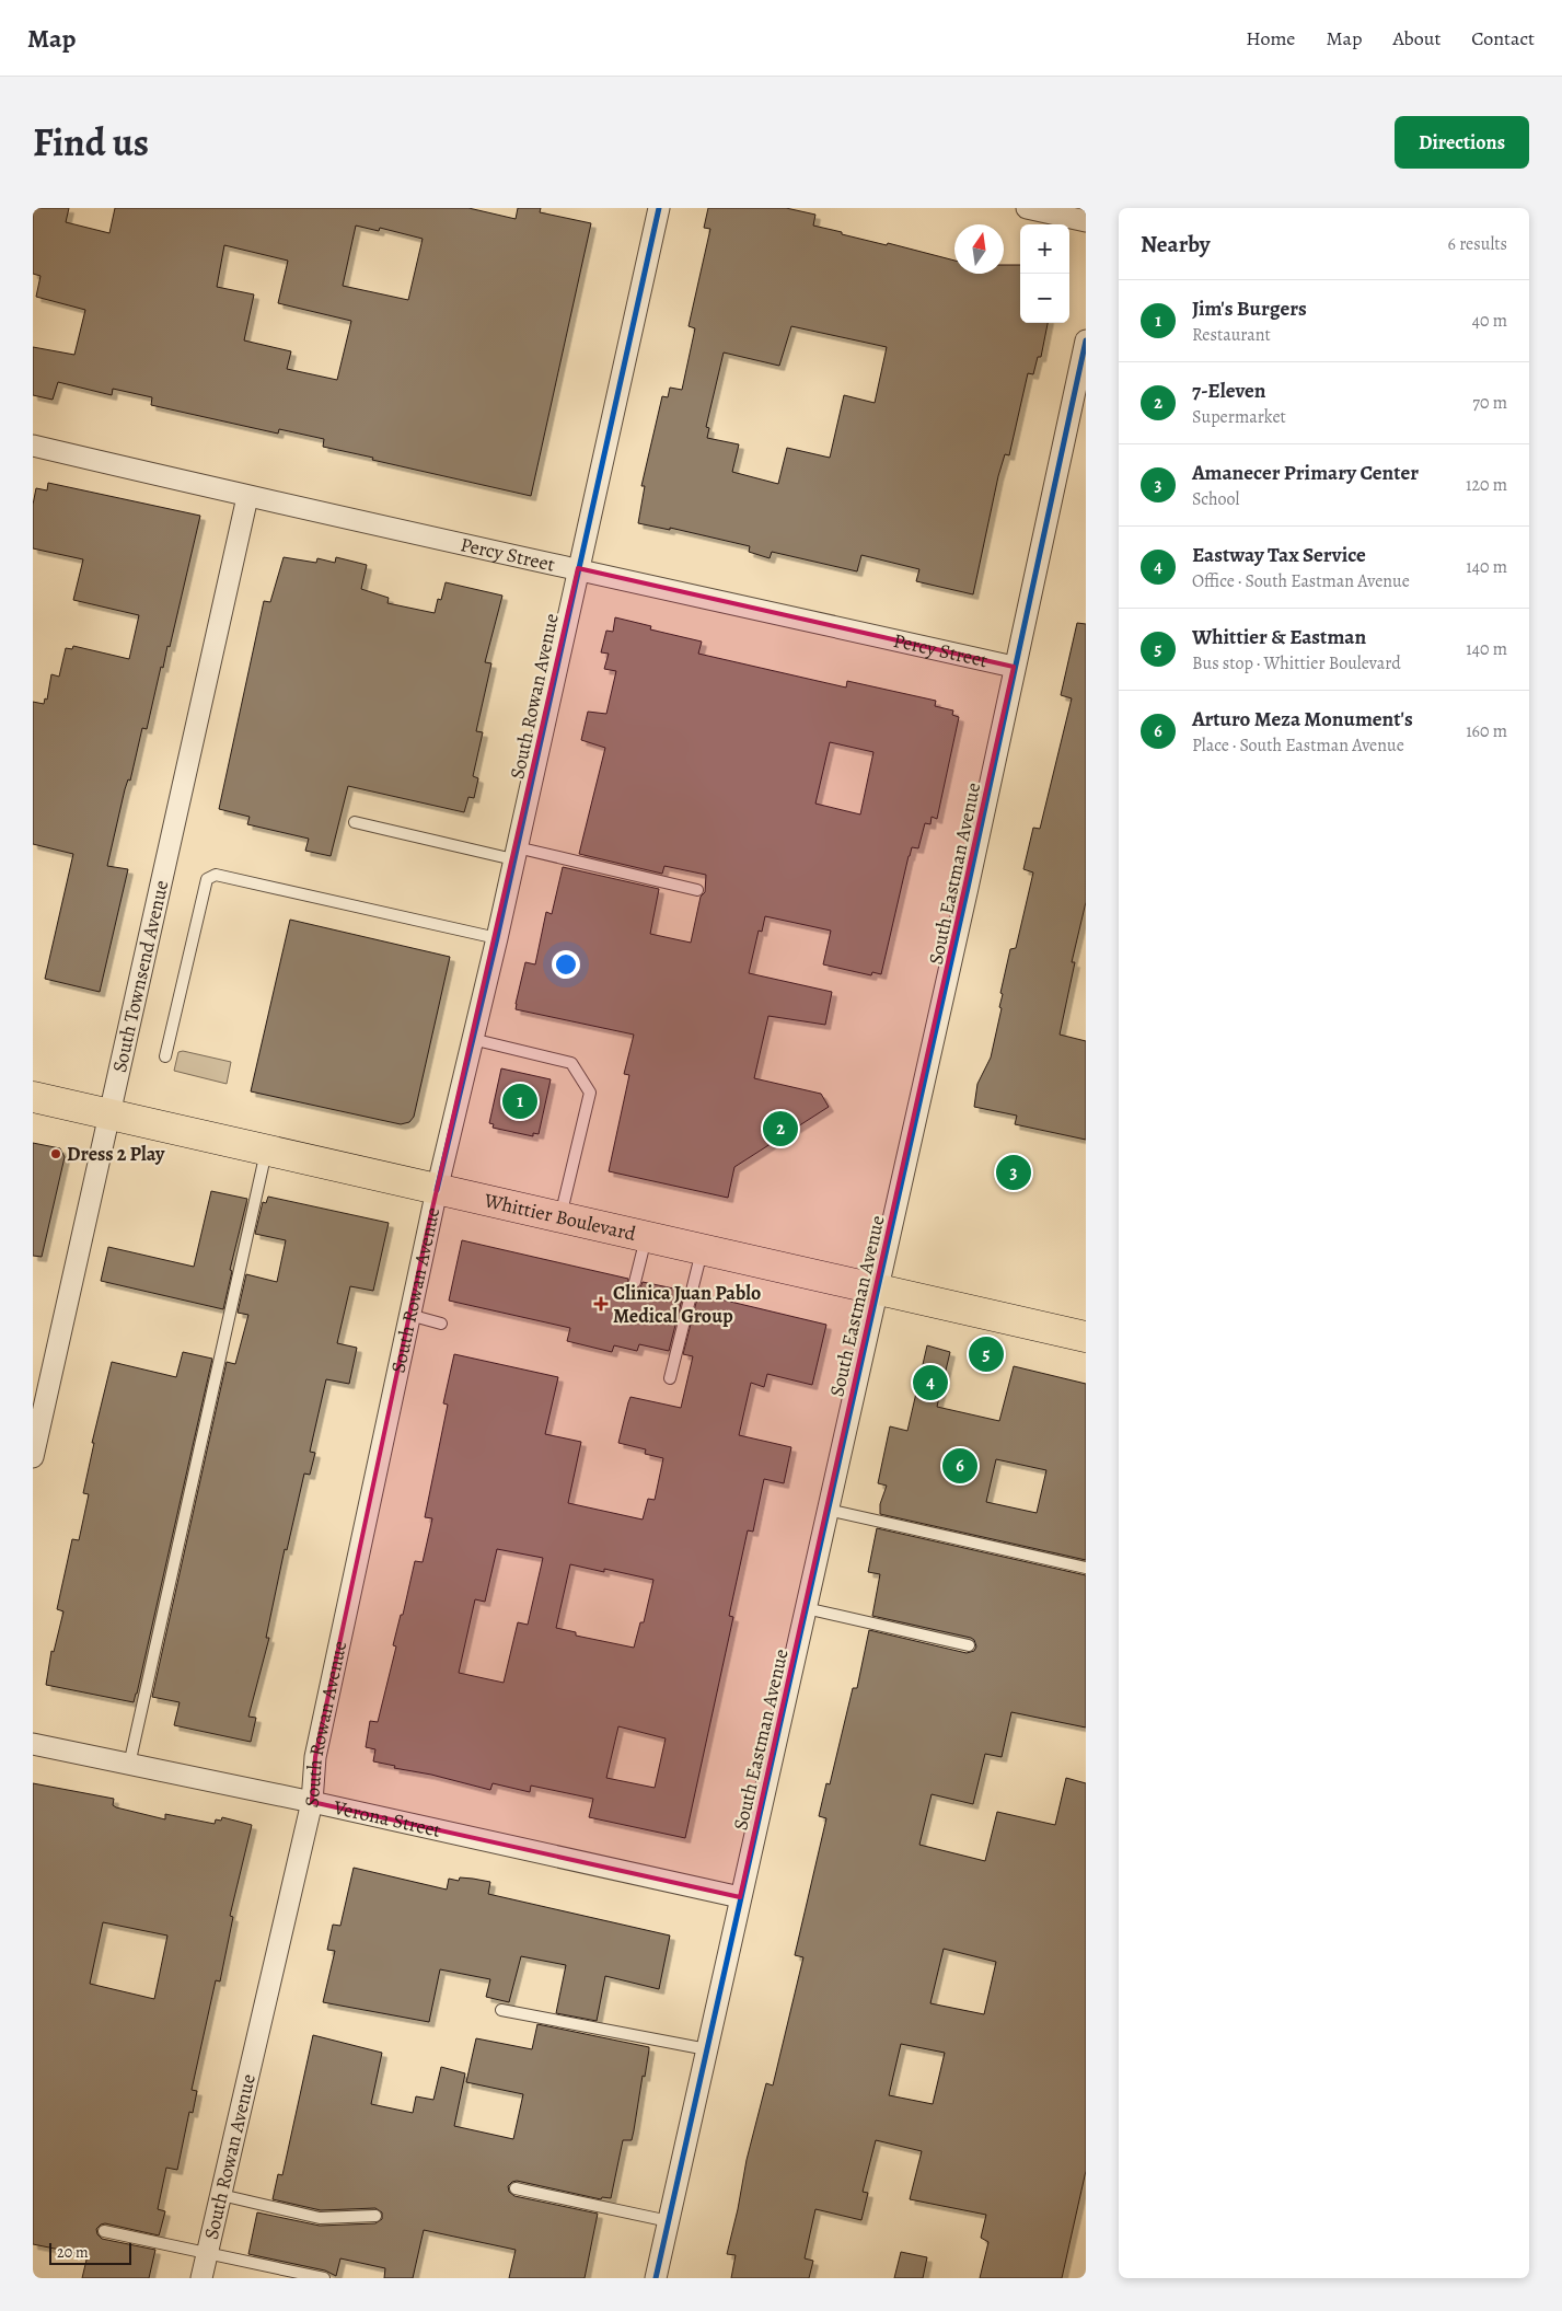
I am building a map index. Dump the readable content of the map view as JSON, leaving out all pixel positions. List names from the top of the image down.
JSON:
{
  "streets": {
    "main road": ["Whittier Boulevard"],
    "street": [
      "Percy Street",
      "South Rowan Avenue",
      "South Eastman Avenue",
      "South Townsend Avenue",
      "Verona Street"
    ]
  },
  "crossings": [
    ["Percy Street", "South Rowan Avenue"],
    ["Percy Street", "South Eastman Avenue"],
    ["Percy Street", "South Townsend Avenue"],
    ["South Rowan Avenue", "Whittier Boulevard"],
    ["South Rowan Avenue", "Verona Street"],
    ["South Eastman Avenue", "Whittier Boulevard"],
    ["South Eastman Avenue", "Verona Street"],
    ["South Townsend Avenue", "Whittier Boulevard"]
  ],
  "places": {
    "other": ["Dress 2 Play"],
    "health": ["Clinica Juan Pablo Medical Group"]
  },
  "scale_bar": "20 m",
  "north": "top",
  "page": {
    "header": "Map",
    "nav": [
      "Home",
      "Map",
      "About",
      "Contact"
    ],
    "title": "Find us",
    "buttons": "Directions",
    "heading": ["Nearby", "6 results"],
    "map_buttons": ["+", "−"],
    "list": [
      {
        "mark": "1",
        "name": "Jim's Burgers",
        "note": "Restaurant",
        "value": "40 m"
      },
      {
        "mark": "2",
        "name": "7-Eleven",
        "note": "Supermarket",
        "value": "70 m"
      },
      {
        "mark": "3",
        "name": "Amanecer Primary Center",
        "note": "School",
        "value": "120 m"
      },
      {
        "mark": "4",
        "name": "Eastway Tax Service",
        "note": "Office · South Eastman Avenue",
        "value": "140 m"
      },
      {
        "mark": "5",
        "name": "Whittier & Eastman",
        "note": "Bus stop · Whittier Boulevard",
        "value": "140 m"
      },
      {
        "mark": "6",
        "name": "Arturo Meza Monument's",
        "note": "Place · South Eastman Avenue",
        "value": "160 m"
      }
    ],
    "pins": [
      "1",
      "2",
      "3",
      "5",
      "4",
      "6"
    ],
    "scale": "20 m"
  }
}
